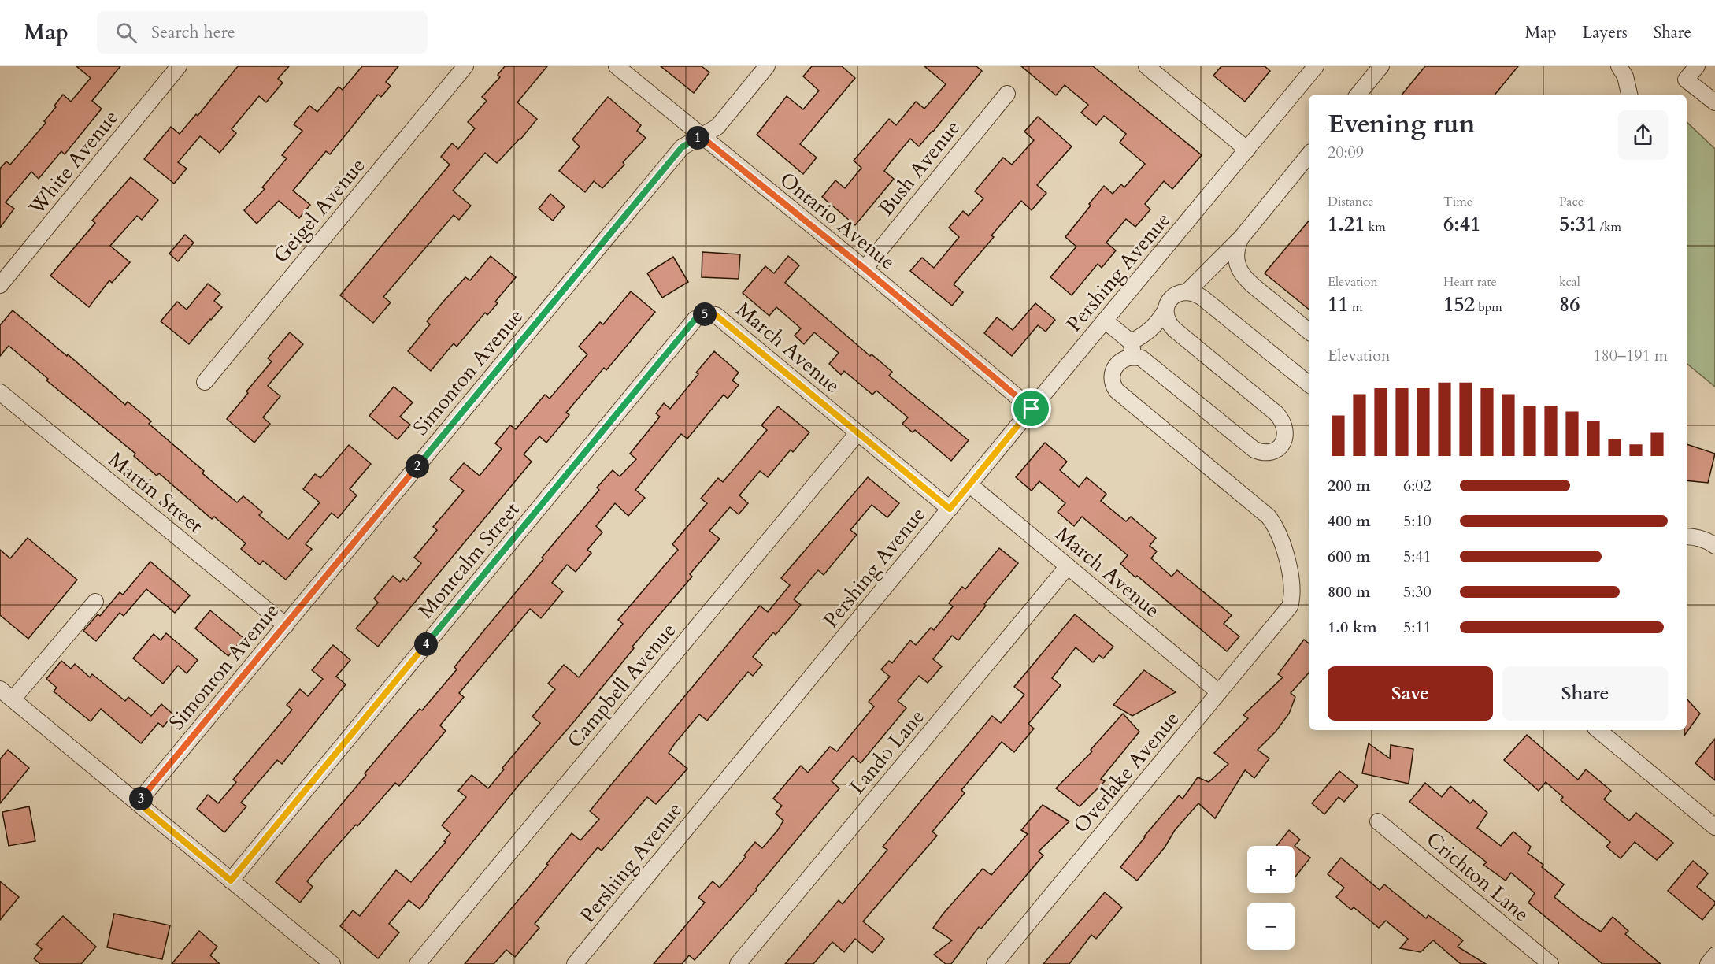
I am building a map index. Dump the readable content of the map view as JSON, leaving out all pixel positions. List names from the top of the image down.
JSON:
{
  "streets": {
    "street": [
      "White Avenue",
      "Bush Avenue",
      "Geigel Avenue",
      "Ontario Avenue",
      "Pershing Avenue",
      "March Avenue",
      "Simonton Avenue",
      "Martin Street",
      "Montcalm Street",
      "Campbell Avenue",
      "Lando Lane",
      "Overlake Avenue",
      "Crichton Lane"
    ]
  },
  "crossings": [
    ["Bush Avenue", "Ontario Avenue"],
    ["Ontario Avenue", "Pershing Avenue"],
    ["Ontario Avenue", "Simonton Avenue"],
    ["Pershing Avenue", "March Avenue"],
    ["March Avenue", "Montcalm Street"],
    ["March Avenue", "Campbell Avenue"],
    ["March Avenue", "Lando Lane"],
    ["March Avenue", "Overlake Avenue"],
    ["Simonton Avenue", "Martin Street"]
  ],
  "page": {
    "header": "Map",
    "search": "Search here",
    "nav": ["Map", "Layers", "Share"],
    "heading": ["Evening run", "20:09"],
    "pins": [
      "1",
      "5",
      "2",
      "4",
      "3"
    ],
    "stats": [
      ["Distance", "1.21 km"],
      ["Time", "6:41"],
      ["Pace", "5:31 /km"],
      ["Elevation", "11 m"],
      ["Heart rate", "152 bpm"],
      ["kcal", "86"]
    ],
    "chart": ["Elevation", "180–191 m"],
    "list": [
      {
        "name": "200 m",
        "note": "6:02"
      },
      {
        "name": "400 m",
        "note": "5:10"
      },
      {
        "name": "600 m",
        "note": "5:41"
      },
      {
        "name": "800 m",
        "note": "5:30"
      },
      {
        "name": "1.0 km",
        "note": "5:11"
      }
    ],
    "buttons": ["Save", "Share"],
    "map_buttons": ["+", "−"]
  }
}
